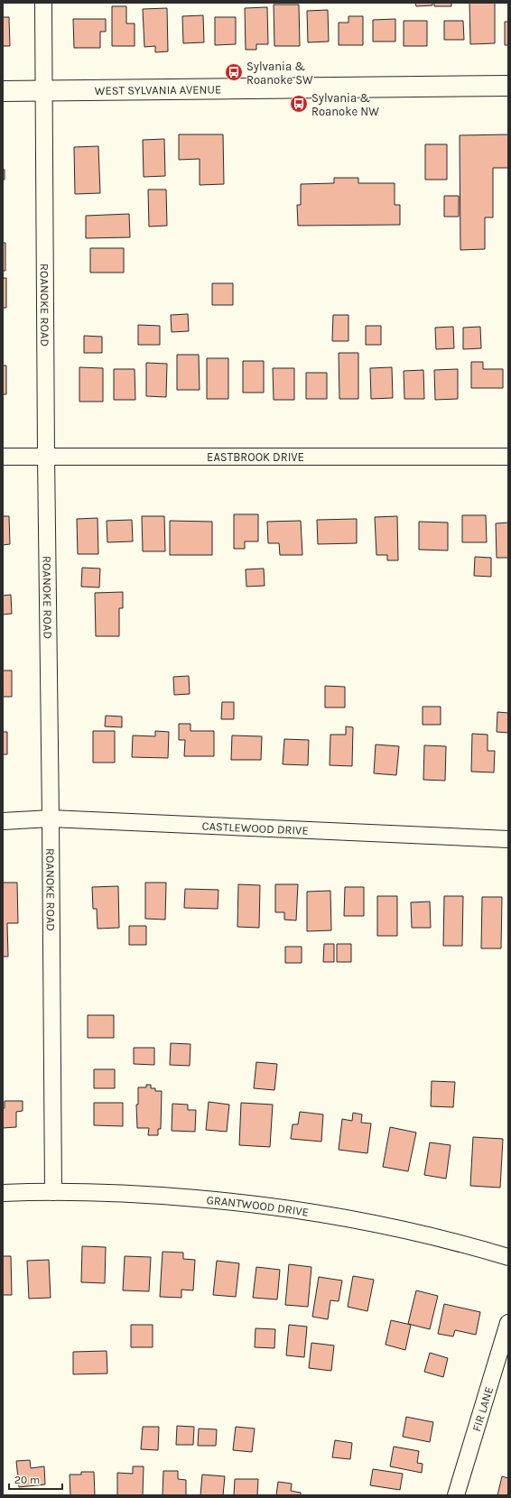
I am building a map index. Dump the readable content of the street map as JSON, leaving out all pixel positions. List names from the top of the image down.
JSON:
{
  "streets": {
    "main road": ["WEST SYLVANIA AVENUE"],
    "street": [
      "ROANOKE ROAD",
      "EASTBROOK DRIVE",
      "CASTLEWOOD DRIVE",
      "GRANTWOOD DRIVE",
      "FIR LANE"
    ]
  },
  "crossings": [
    ["WEST SYLVANIA AVENUE", "ROANOKE ROAD"],
    ["ROANOKE ROAD", "EASTBROOK DRIVE"],
    ["ROANOKE ROAD", "CASTLEWOOD DRIVE"],
    ["ROANOKE ROAD", "GRANTWOOD DRIVE"]
  ],
  "places": {
    "bus stop": ["Sylvania & Roanoke SW", "Sylvania & Roanoke NW"]
  },
  "scale_bar": "20 m"
}
